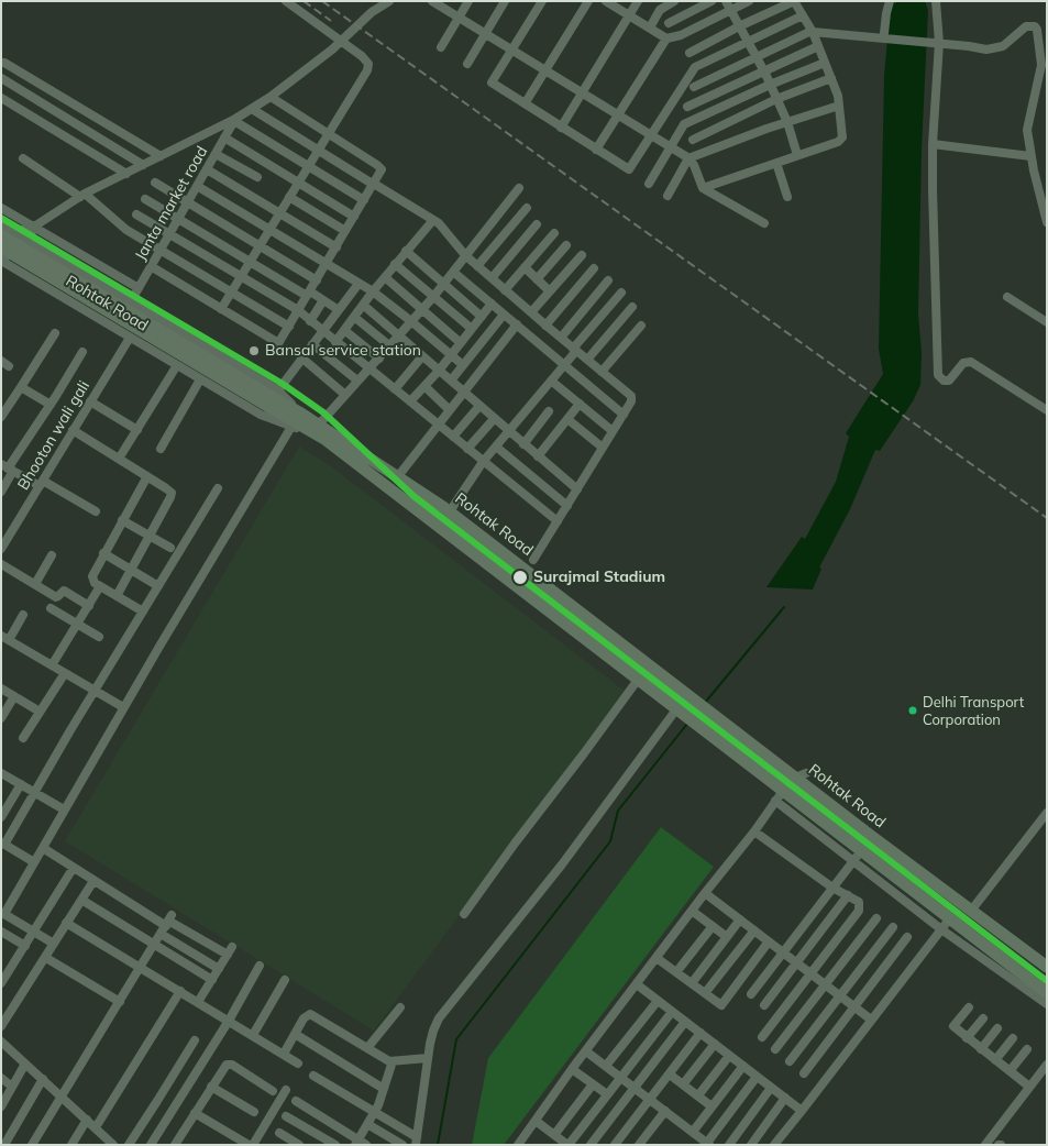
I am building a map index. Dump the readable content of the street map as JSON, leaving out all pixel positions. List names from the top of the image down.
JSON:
{
  "streets": {
    "highway": ["Rohtak Road"],
    "street": ["Janta market road", "Bhooton wali gali"]
  },
  "crossings": [
    ["Janta market road", "Rohtak Road"],
    ["Rohtak Road", "Bhooton wali gali"]
  ],
  "places": ["Bansal service station", "Surajmal Stadium", "Delhi Transport Corporation"]
}
